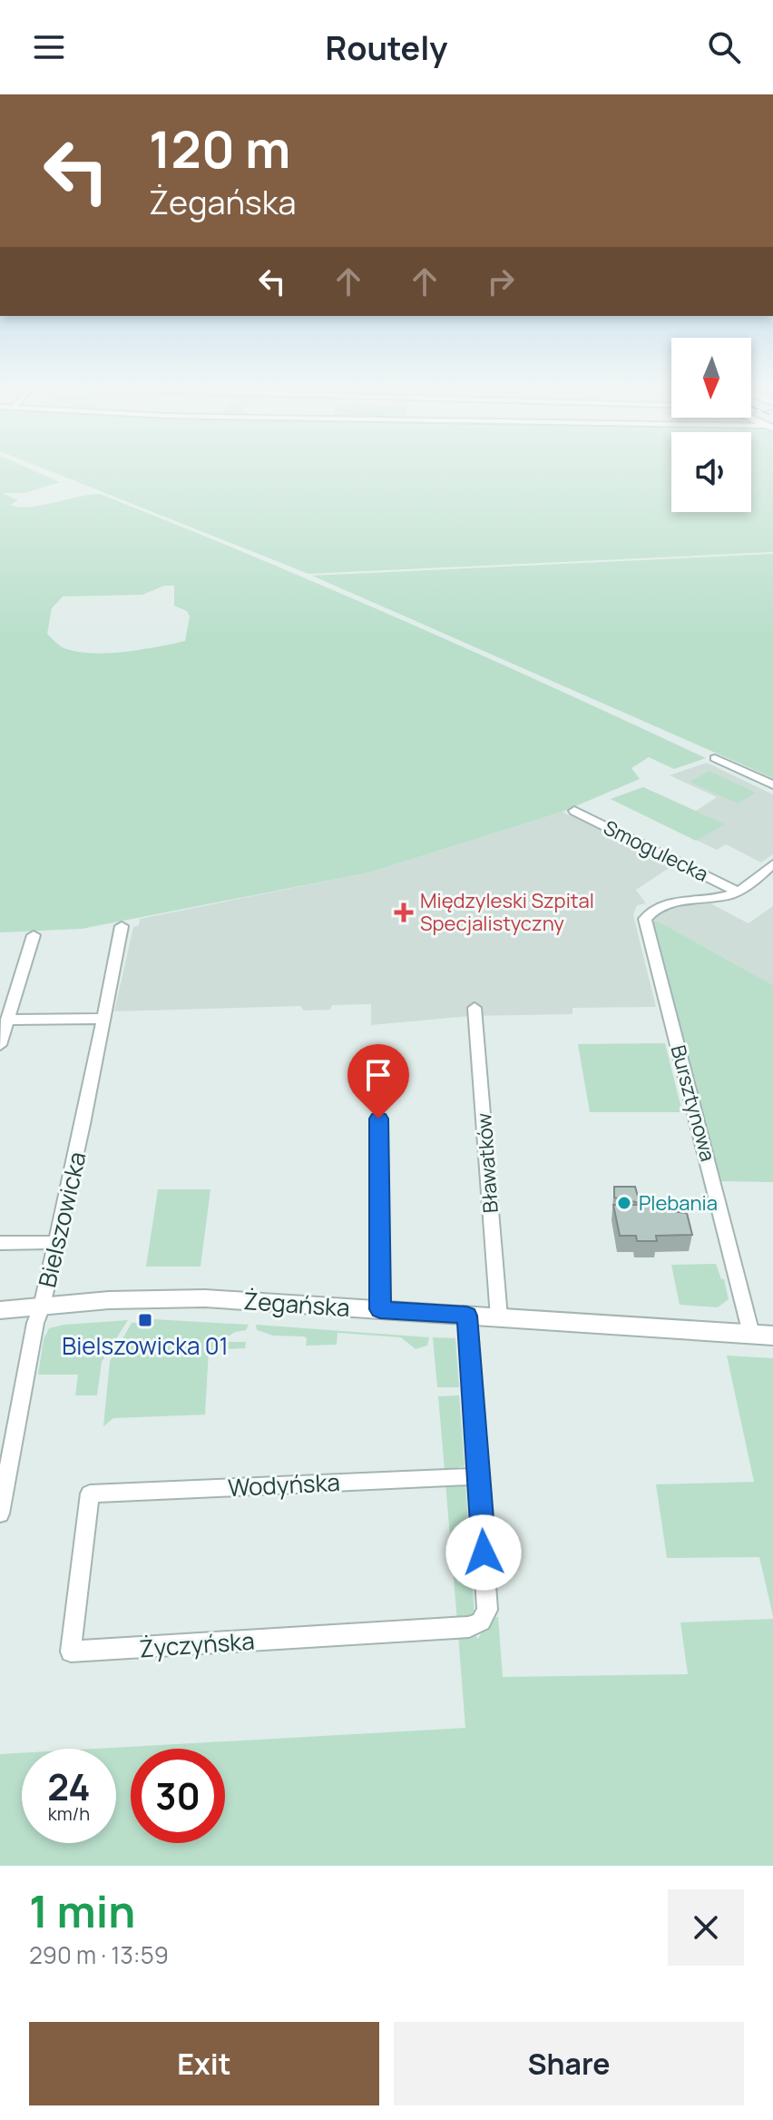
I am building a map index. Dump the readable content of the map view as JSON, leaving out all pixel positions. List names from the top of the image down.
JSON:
{
  "streets": {
    "street": [
      "Smogulecka",
      "Bursztynowa",
      "Bławatków",
      "Bielszowicka",
      "Żegańska",
      "Wodyńska",
      "Życzyńska"
    ]
  },
  "crossings": [
    ["Smogulecka", "Bursztynowa"],
    ["Bursztynowa", "Żegańska"],
    ["Bławatków", "Żegańska"],
    ["Bielszowicka", "Żegańska"],
    ["Wodyńska", "Życzyńska"]
  ],
  "places": {
    "health": ["Międzyleski Szpital Specjalistyczny"],
    "other": ["Plebania"],
    "transit": ["Bielszowicka 01"]
  },
  "north": "bottom",
  "page": {
    "header": "Routely",
    "turn": ["120 m", "Żegańska"],
    "speed": "24 km/h",
    "limit": "30",
    "heading": ["1 min", "290 m · 13:59"],
    "buttons": ["Exit", "Share"]
  }
}
